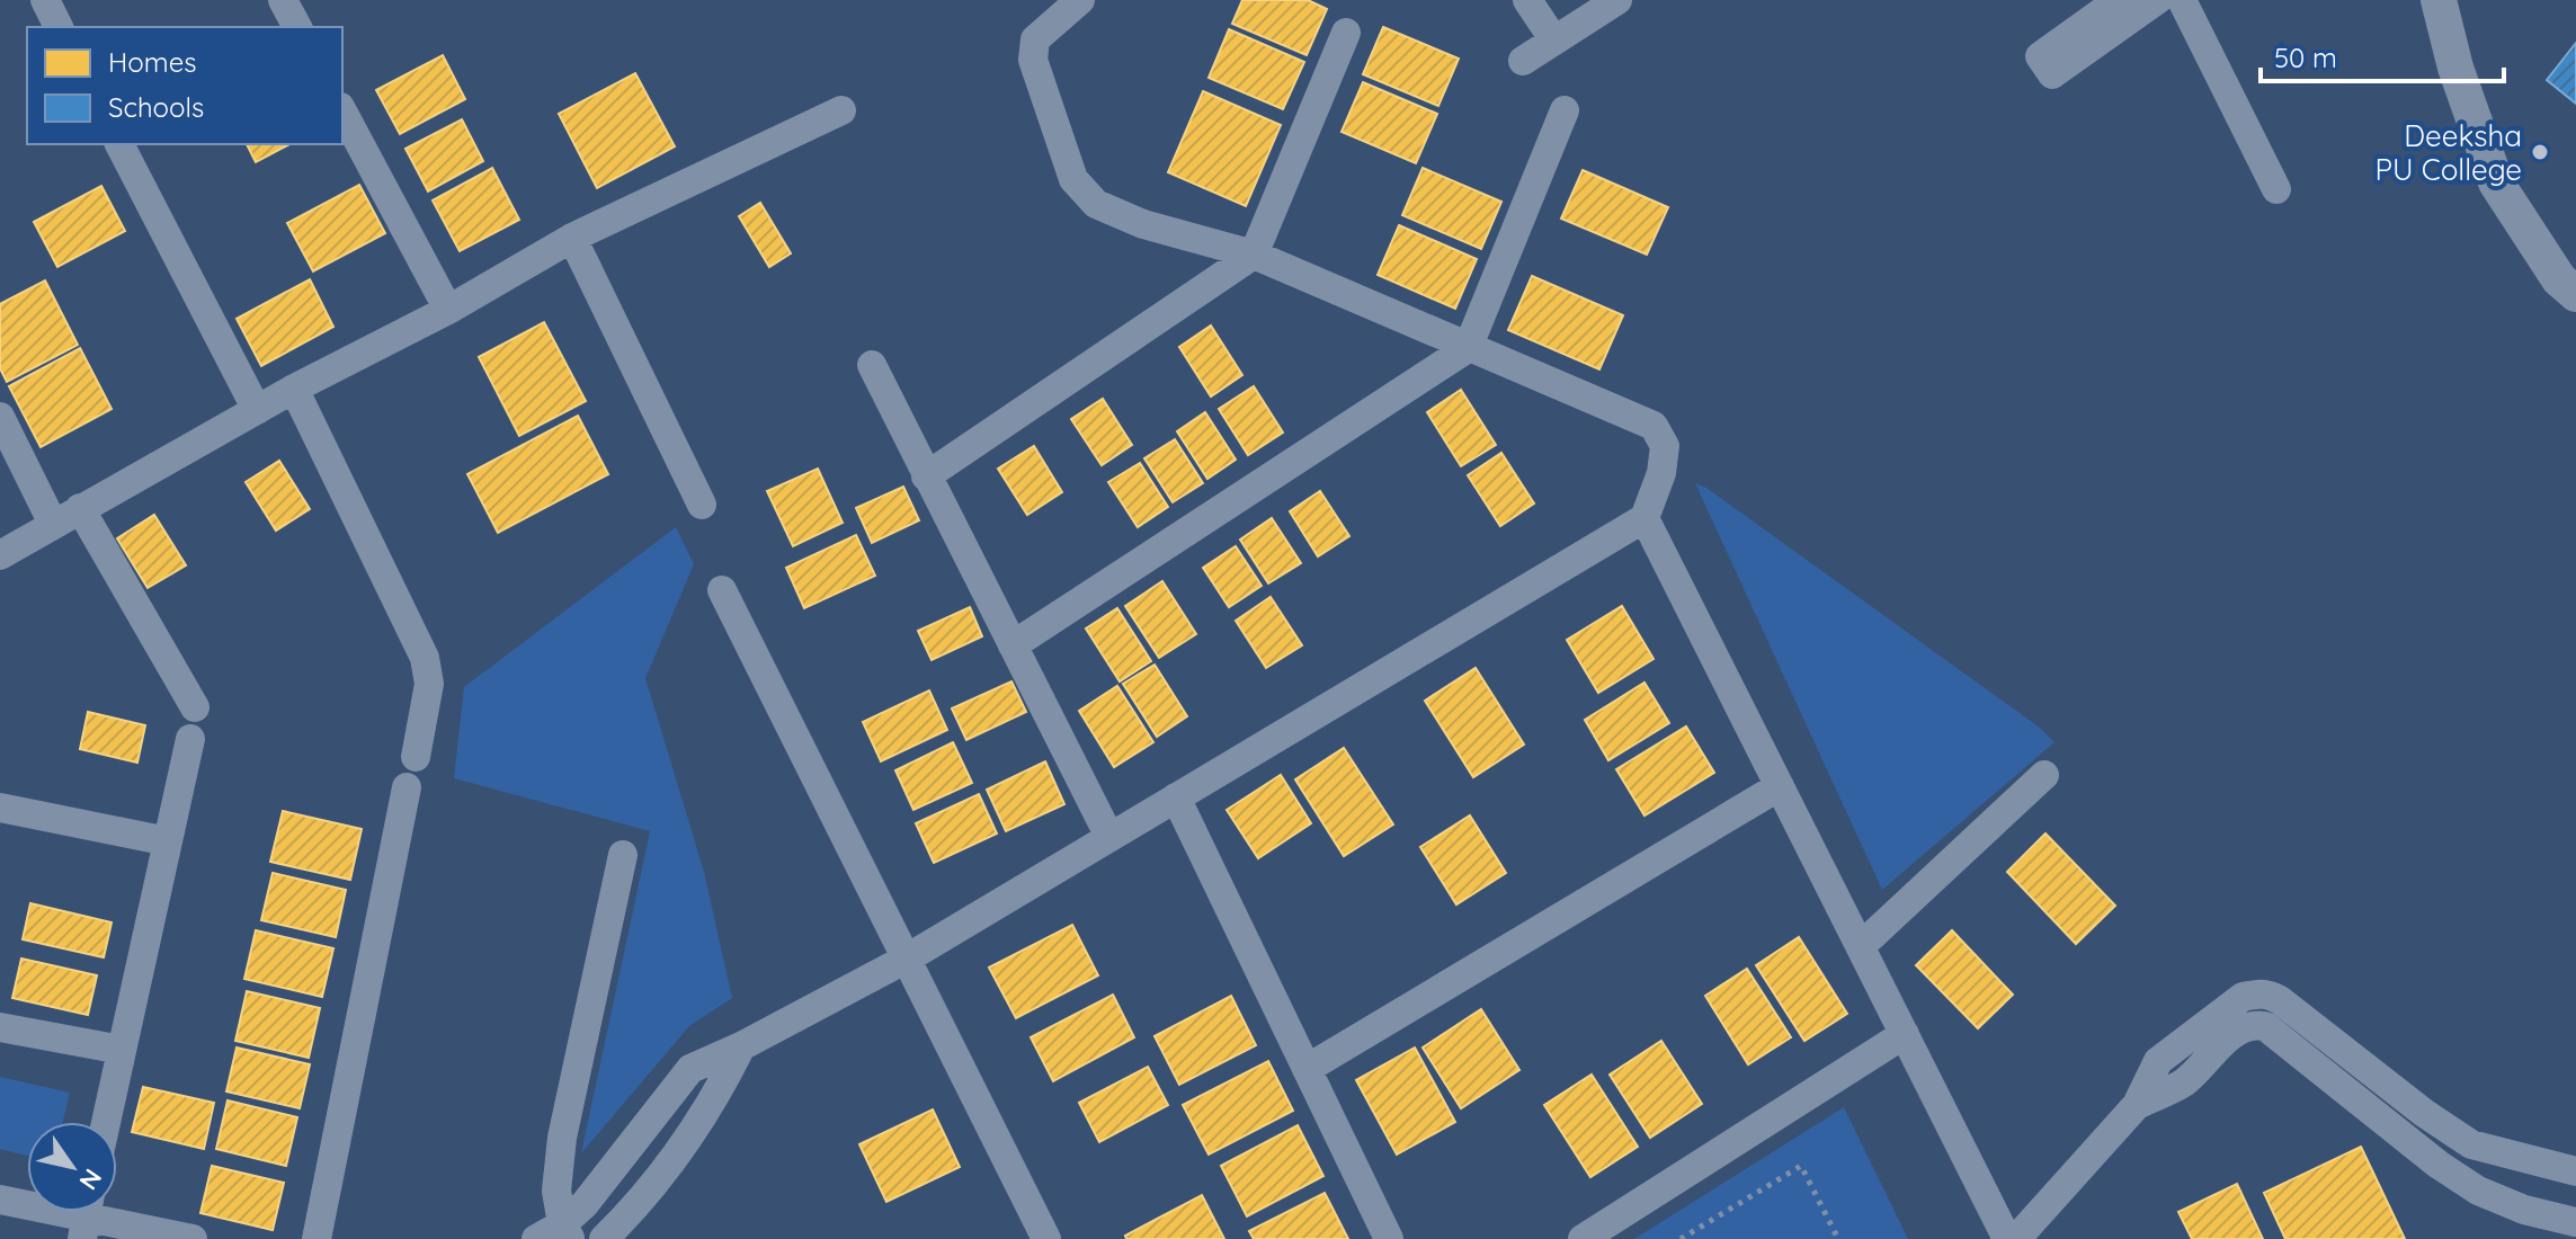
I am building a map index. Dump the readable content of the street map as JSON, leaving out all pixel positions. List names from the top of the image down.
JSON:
{
  "places": ["Deeksha PU College"],
  "legend": ["Homes", "Schools"],
  "scale_bar": "50 m",
  "north": "bottom right"
}
